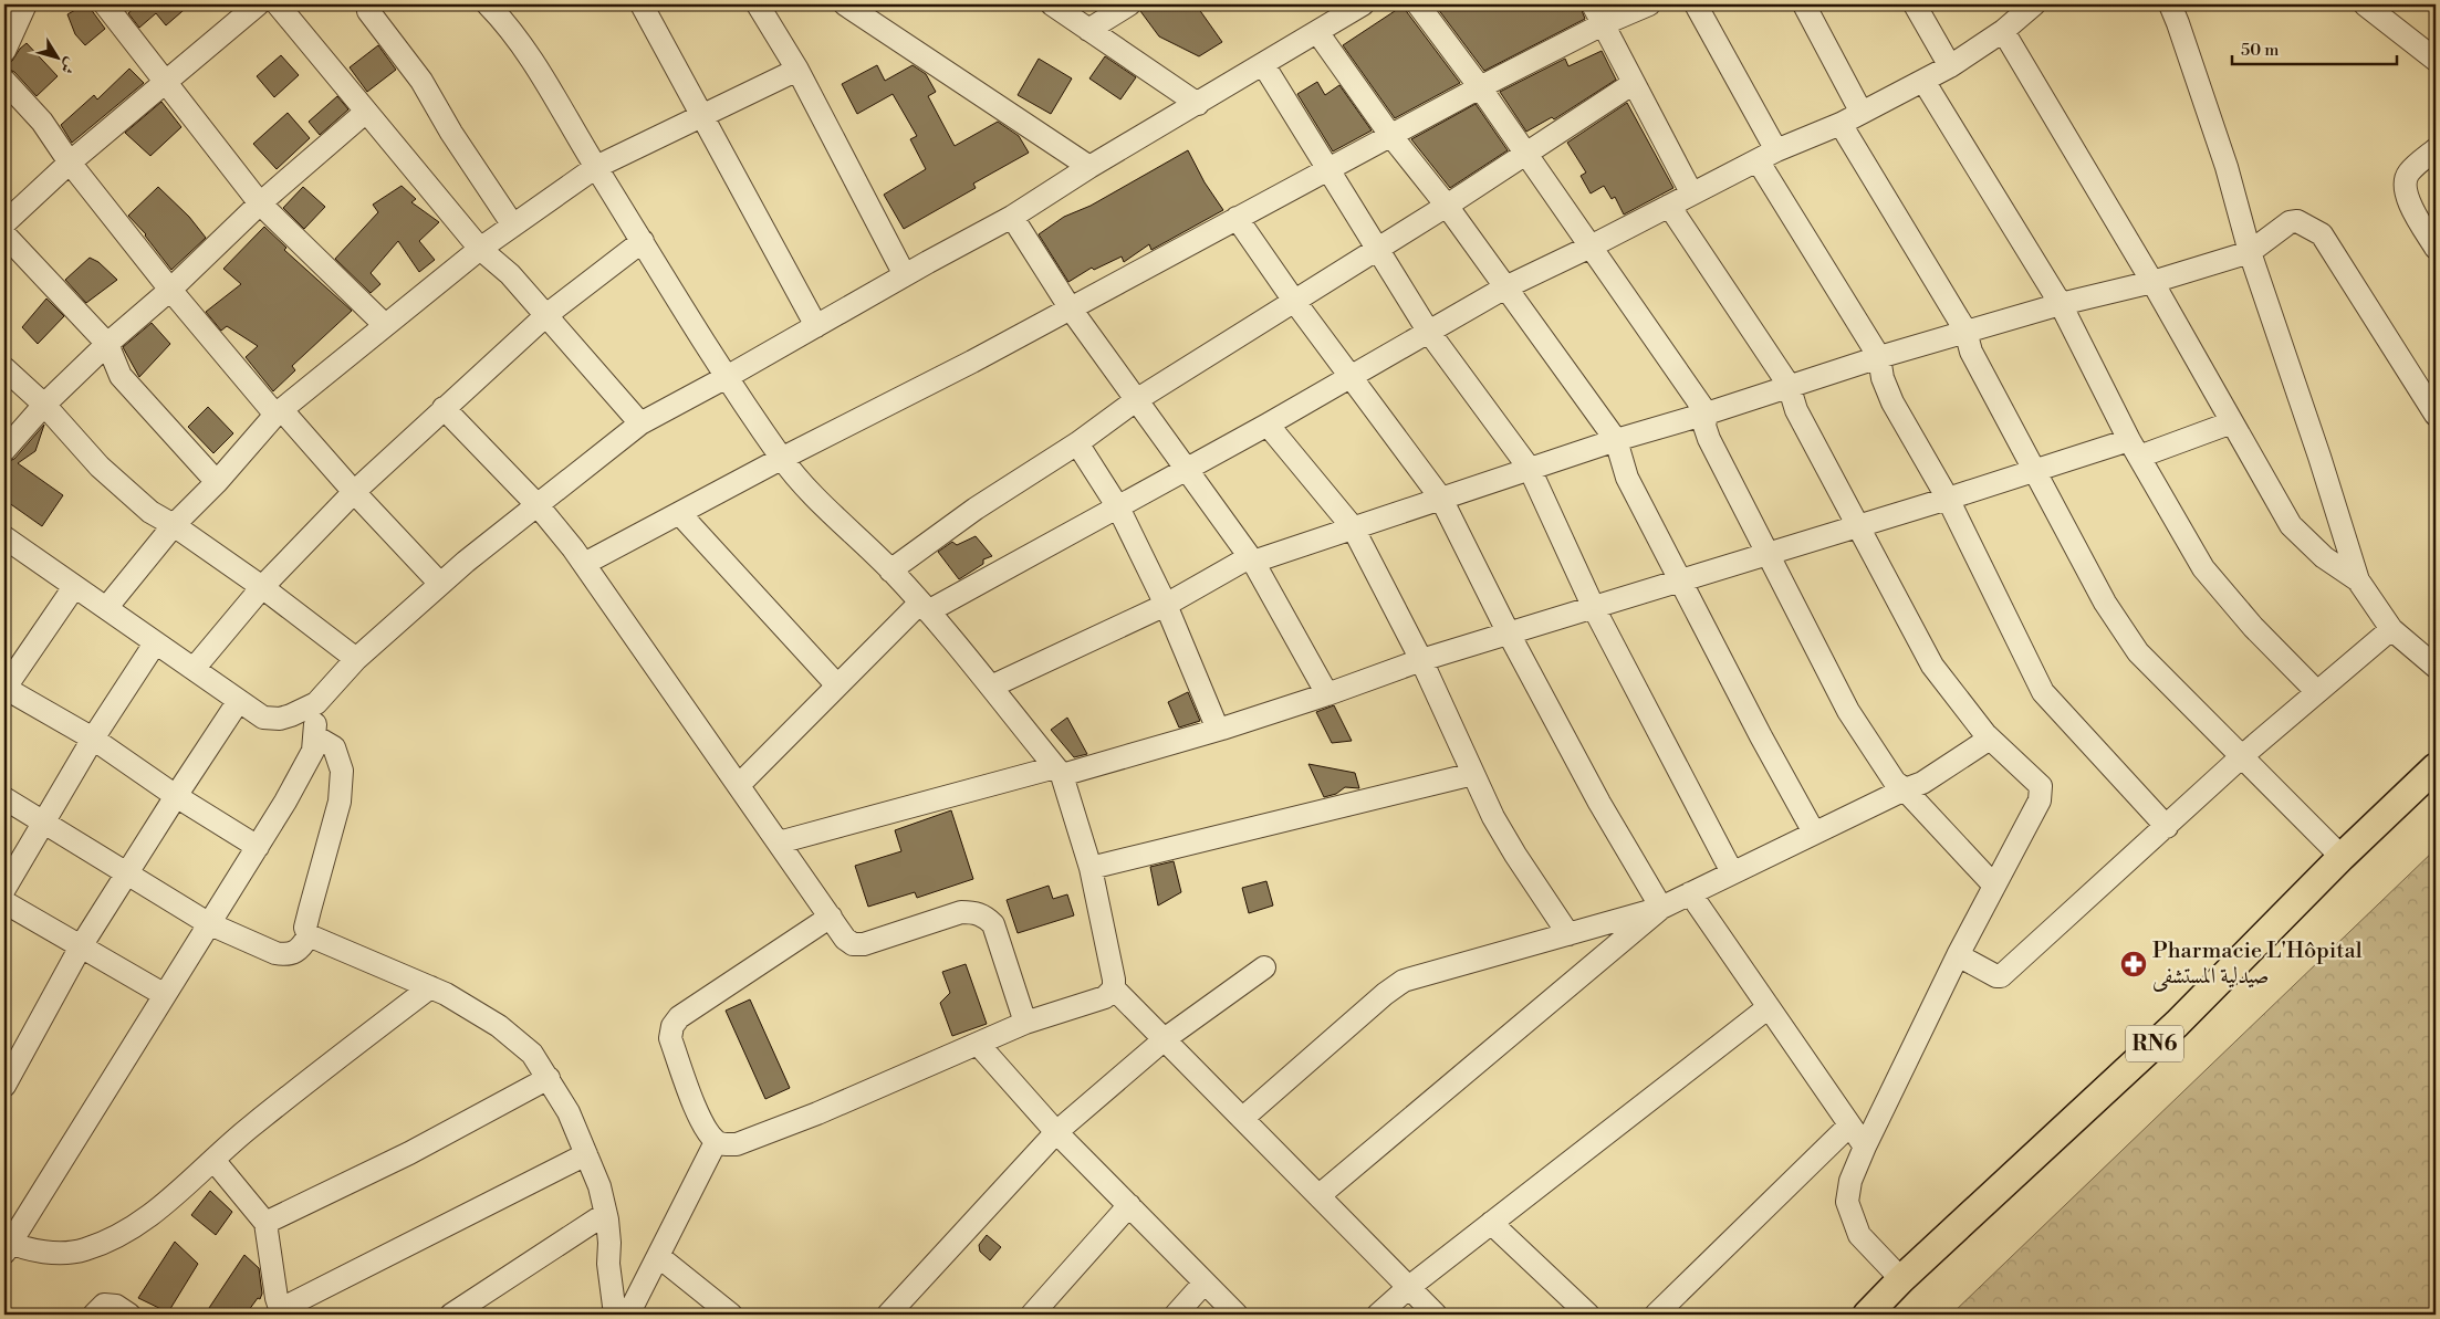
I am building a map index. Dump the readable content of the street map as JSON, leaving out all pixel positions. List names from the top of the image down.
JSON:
{
  "streets": {
    "main road": ["RN6"]
  },
  "places": {
    "pharmacy": ["Pharmacie L'Hôpital صيدلية المستشفى"]
  },
  "scale_bar": "50 m",
  "north": "bottom right"
}
